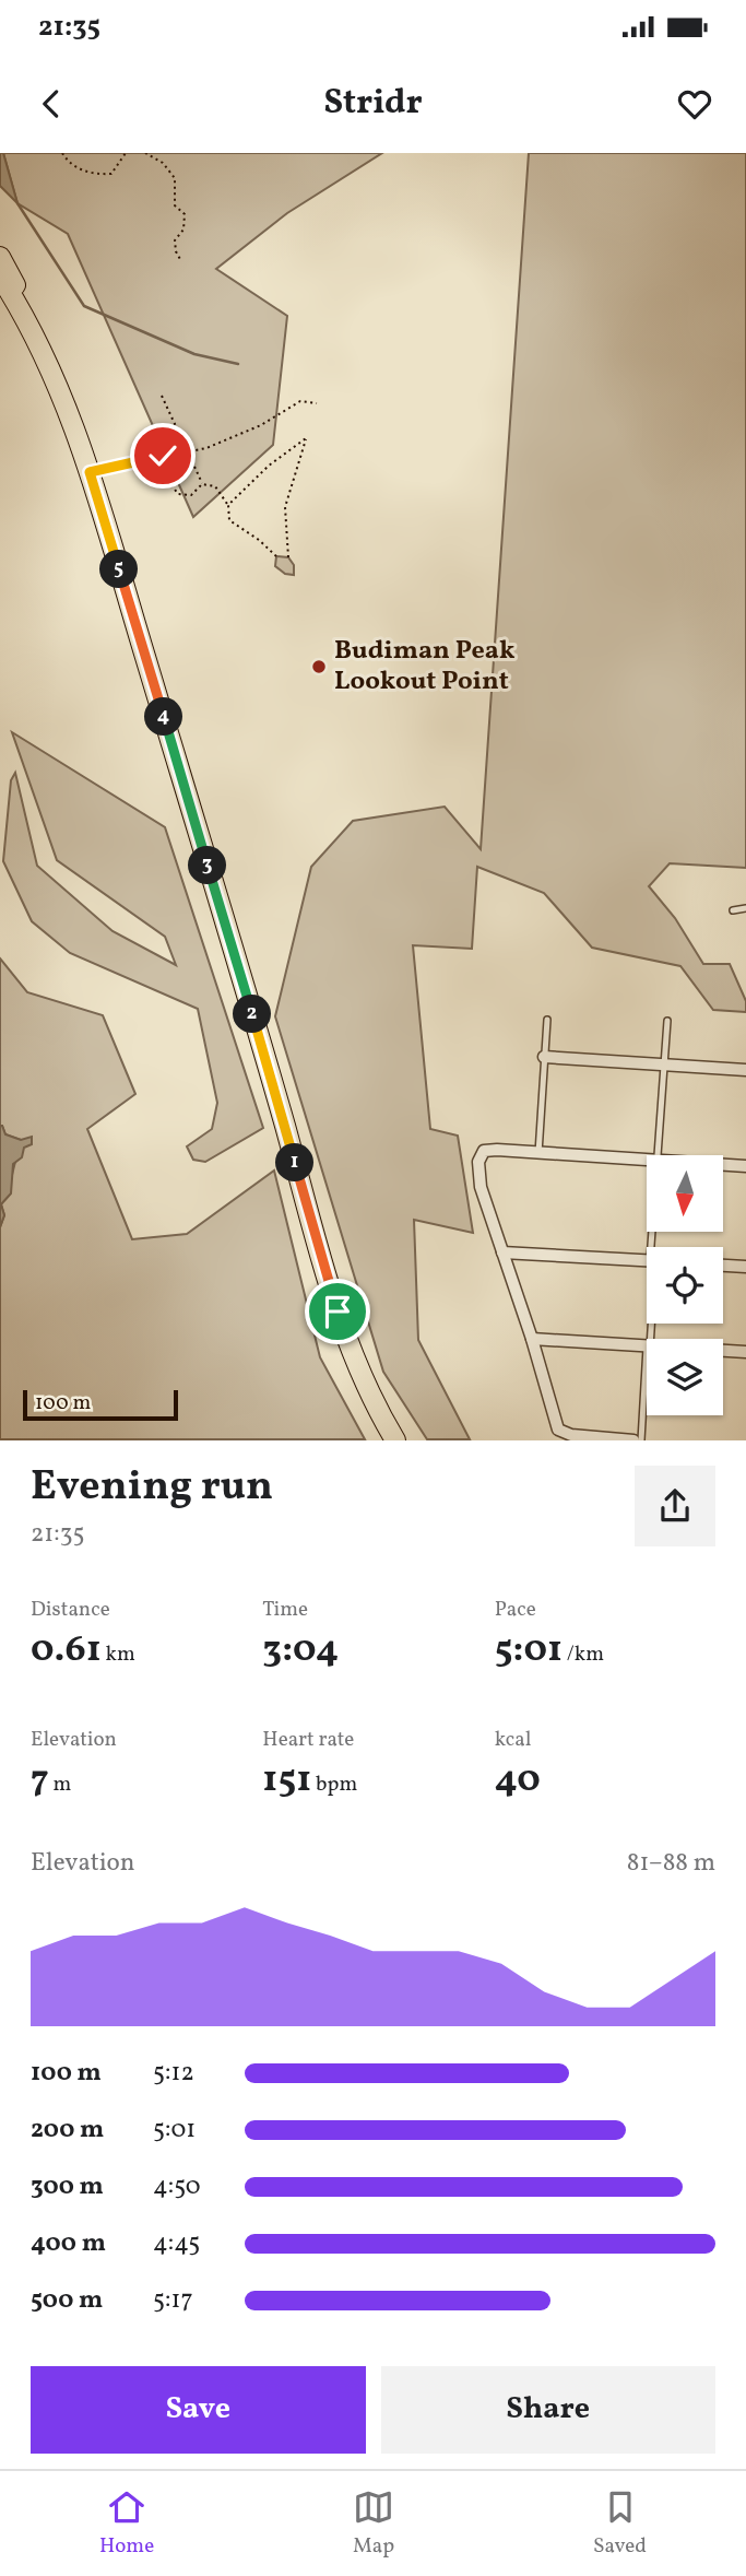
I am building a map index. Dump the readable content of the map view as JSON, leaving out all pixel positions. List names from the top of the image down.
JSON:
{
  "places": ["Budiman Peak Lookout Point"],
  "scale_bar": "100 m",
  "north": "bottom",
  "page": {
    "status": "21:35",
    "header": "Stridr",
    "pins": [
      "5",
      "4",
      "3",
      "2",
      "1"
    ],
    "scale": "100 m",
    "heading": ["Evening run", "21:35"],
    "stats": [
      ["Distance", "0.61 km"],
      ["Time", "3:04"],
      ["Pace", "5:01 /km"],
      ["Elevation", "7 m"],
      ["Heart rate", "151 bpm"],
      ["kcal", "40"]
    ],
    "chart": ["Elevation", "81–88 m"],
    "list": [
      {
        "name": "100 m",
        "note": "5:12"
      },
      {
        "name": "200 m",
        "note": "5:01"
      },
      {
        "name": "300 m",
        "note": "4:50"
      },
      {
        "name": "400 m",
        "note": "4:45"
      },
      {
        "name": "500 m",
        "note": "5:17"
      }
    ],
    "buttons": ["Save", "Share"],
    "tabs": ["Home", "Map", "Saved"]
  }
}
